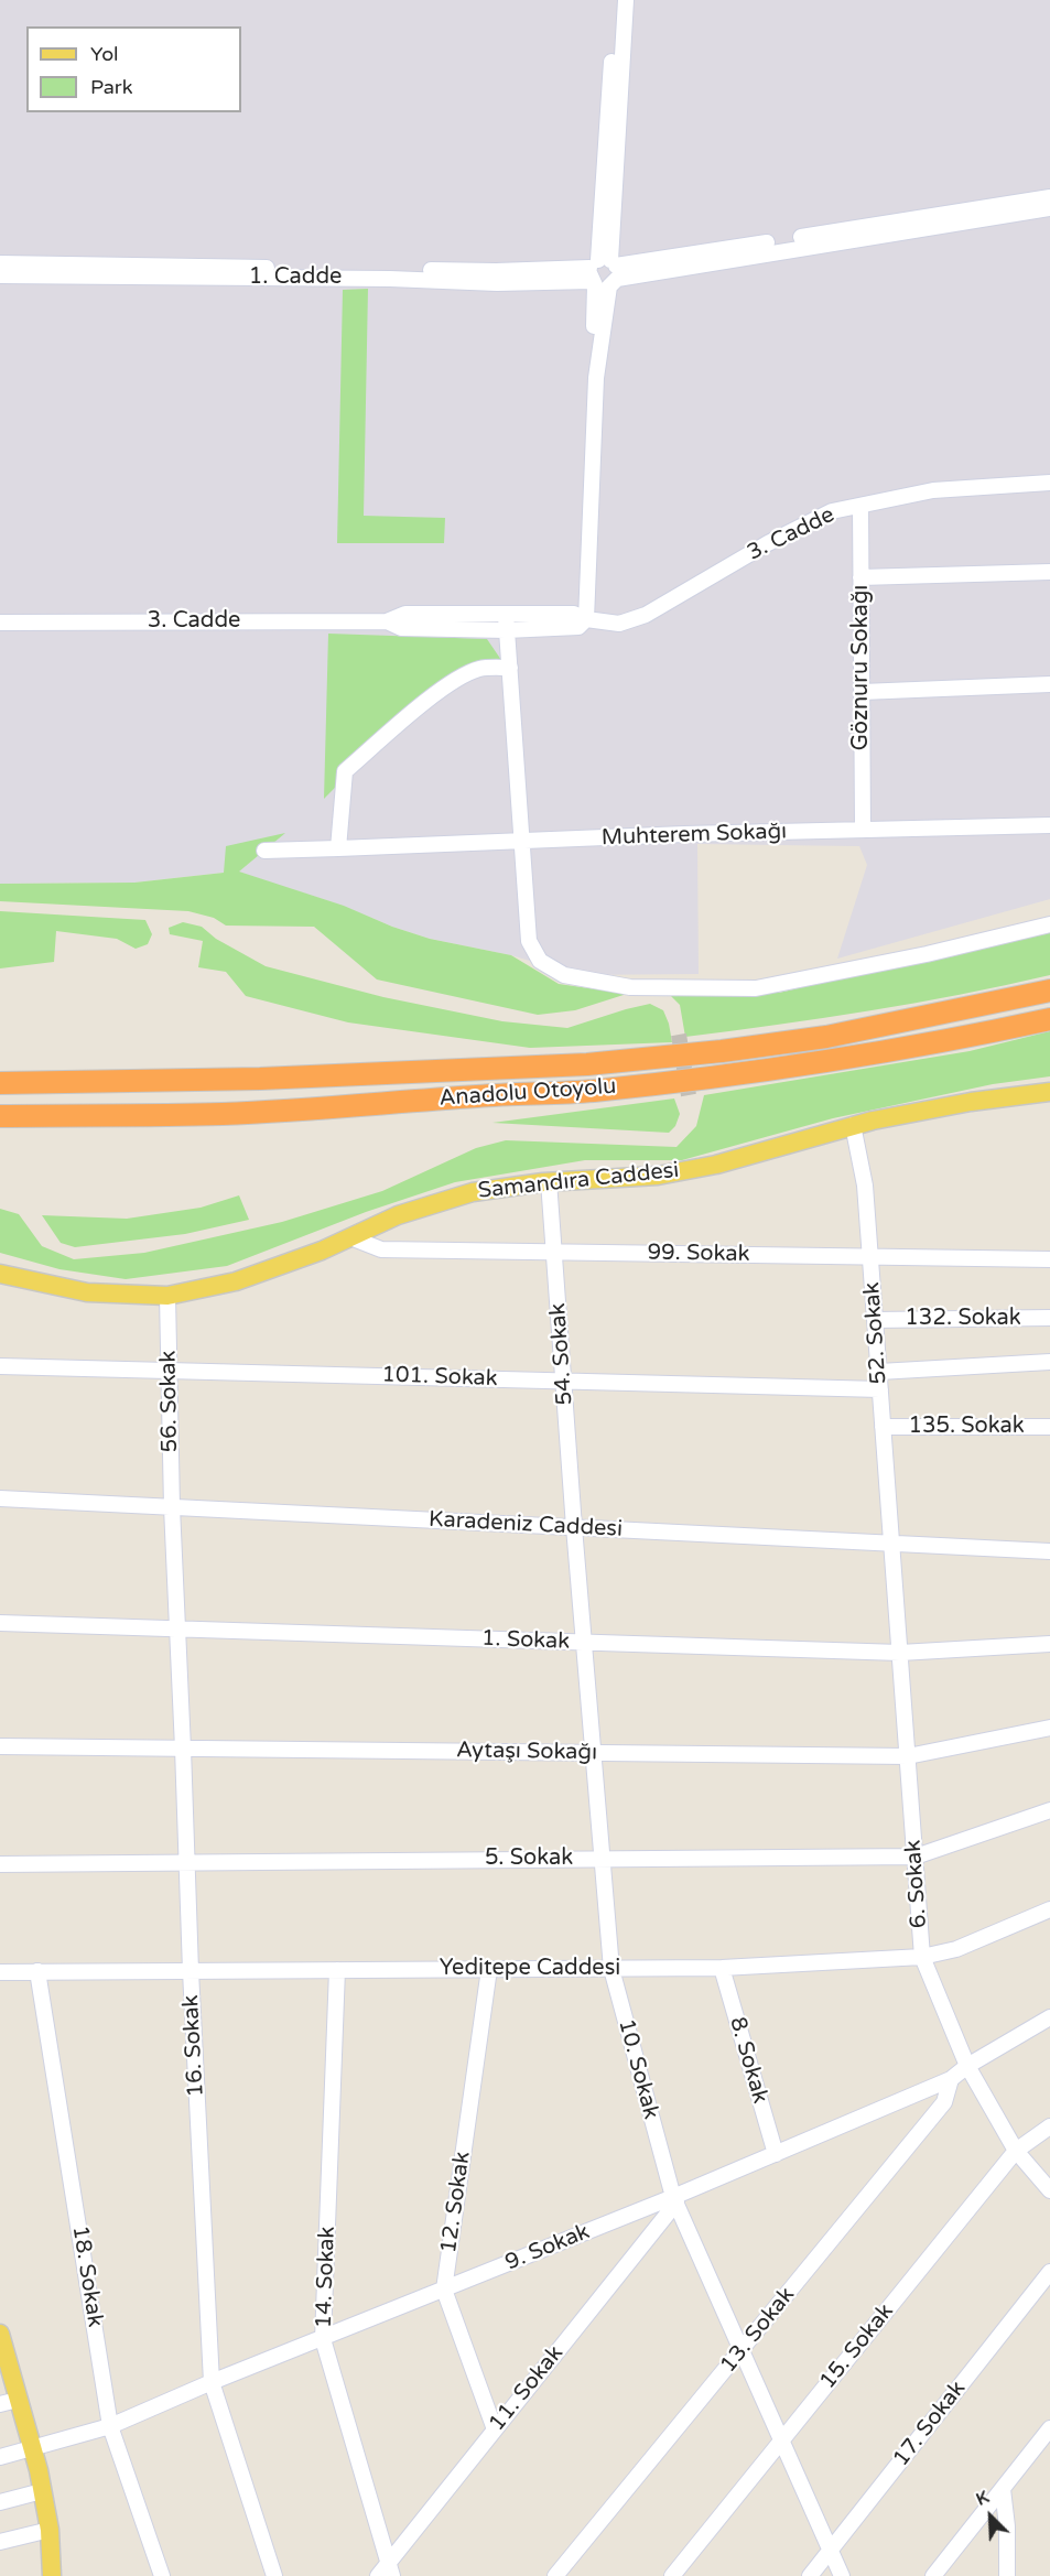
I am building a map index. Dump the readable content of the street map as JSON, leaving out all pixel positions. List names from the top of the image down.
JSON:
{
  "streets": {
    "highway": ["Anadolu Otoyolu"],
    "main road": ["Samandıra Caddesi"],
    "street": [
      "1. Cadde",
      "3. Cadde",
      "Göznuru Sokağı",
      "Muhterem Sokağı",
      "99. Sokak",
      "132. Sokak",
      "52. Sokak",
      "54. Sokak",
      "101. Sokak",
      "56. Sokak",
      "135. Sokak",
      "Karadeniz Caddesi",
      "1. Sokak",
      "Aytaşı Sokağı",
      "5. Sokak",
      "6. Sokak",
      "Yeditepe Caddesi",
      "16. Sokak",
      "8. Sokak",
      "10. Sokak",
      "12. Sokak",
      "9. Sokak",
      "18. Sokak",
      "14. Sokak",
      "13. Sokak",
      "15. Sokak",
      "11. Sokak",
      "17. Sokak"
    ]
  },
  "crossings": [
    ["3. Cadde", "Göznuru Sokağı"],
    ["Göznuru Sokağı", "Muhterem Sokağı"],
    ["Samandıra Caddesi", "99. Sokak"],
    ["Samandıra Caddesi", "52. Sokak"],
    ["Samandıra Caddesi", "54. Sokak"],
    ["Samandıra Caddesi", "56. Sokak"],
    ["99. Sokak", "52. Sokak"],
    ["99. Sokak", "54. Sokak"],
    ["132. Sokak", "52. Sokak"],
    ["52. Sokak", "101. Sokak"],
    ["52. Sokak", "135. Sokak"],
    ["52. Sokak", "Karadeniz Caddesi"],
    ["52. Sokak", "6. Sokak"],
    ["54. Sokak", "101. Sokak"],
    ["54. Sokak", "Karadeniz Caddesi"],
    ["54. Sokak", "10. Sokak"],
    ["101. Sokak", "56. Sokak"],
    ["56. Sokak", "Karadeniz Caddesi"],
    ["56. Sokak", "16. Sokak"],
    ["Karadeniz Caddesi", "6. Sokak"],
    ["Karadeniz Caddesi", "16. Sokak"],
    ["Karadeniz Caddesi", "10. Sokak"],
    ["1. Sokak", "6. Sokak"],
    ["1. Sokak", "16. Sokak"],
    ["1. Sokak", "10. Sokak"],
    ["Aytaşı Sokağı", "6. Sokak"],
    ["Aytaşı Sokağı", "16. Sokak"],
    ["Aytaşı Sokağı", "10. Sokak"],
    ["5. Sokak", "6. Sokak"],
    ["5. Sokak", "16. Sokak"],
    ["5. Sokak", "10. Sokak"],
    ["6. Sokak", "Yeditepe Caddesi"],
    ["6. Sokak", "9. Sokak"],
    ["6. Sokak", "15. Sokak"],
    ["Yeditepe Caddesi", "16. Sokak"],
    ["Yeditepe Caddesi", "8. Sokak"],
    ["Yeditepe Caddesi", "10. Sokak"],
    ["Yeditepe Caddesi", "12. Sokak"],
    ["Yeditepe Caddesi", "18. Sokak"],
    ["Yeditepe Caddesi", "14. Sokak"],
    ["16. Sokak", "9. Sokak"],
    ["8. Sokak", "9. Sokak"],
    ["10. Sokak", "9. Sokak"],
    ["10. Sokak", "13. Sokak"],
    ["10. Sokak", "15. Sokak"],
    ["10. Sokak", "11. Sokak"],
    ["10. Sokak", "17. Sokak"],
    ["12. Sokak", "9. Sokak"],
    ["12. Sokak", "11. Sokak"],
    ["9. Sokak", "18. Sokak"],
    ["9. Sokak", "14. Sokak"],
    ["9. Sokak", "13. Sokak"],
    ["9. Sokak", "11. Sokak"],
    ["14. Sokak", "11. Sokak"]
  ],
  "legend": ["Yol", "Park"],
  "north": "top left"
}
